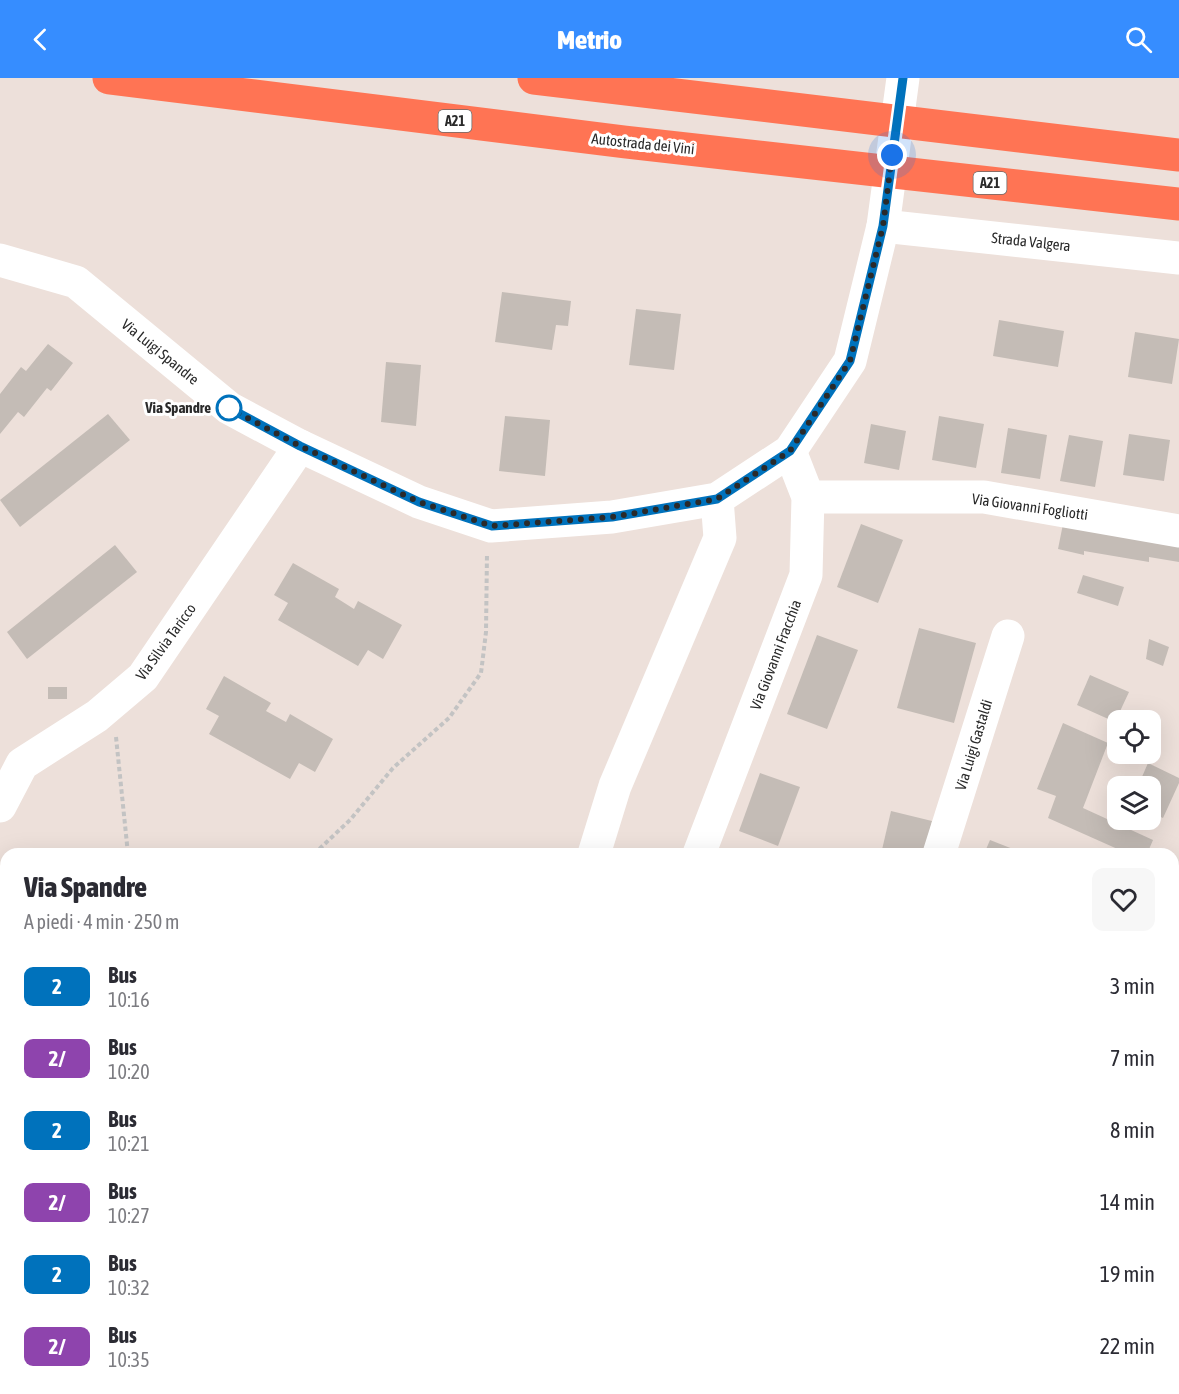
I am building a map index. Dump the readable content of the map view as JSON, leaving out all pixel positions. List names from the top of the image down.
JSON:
{
  "streets": {
    "highway": ["A21", "Autostrada dei Vini"],
    "street": [
      "Strada Valgera",
      "Via Luigi Spandre",
      "Via Giovanni Fogliotti",
      "Via Silvia Taricco",
      "Via Giovanni Fracchia",
      "Via Luigi Gastaldi"
    ]
  },
  "crossings": [
    ["Via Luigi Spandre", "Via Silvia Taricco"],
    ["Via Luigi Spandre", "Via Giovanni Fracchia"],
    ["Via Giovanni Fogliotti", "Via Giovanni Fracchia"]
  ],
  "places": ["Via Spandre"],
  "lines": ["bus line 2"],
  "page": {
    "header": "Metrio",
    "heading": ["Via Spandre", "A piedi · 4 min · 250 m"],
    "list": [
      {
        "mark": "2",
        "name": "Bus",
        "note": "10:16",
        "value": "3 min"
      },
      {
        "mark": "2/",
        "name": "Bus",
        "note": "10:20",
        "value": "7 min"
      },
      {
        "mark": "2",
        "name": "Bus",
        "note": "10:21",
        "value": "8 min"
      },
      {
        "mark": "2/",
        "name": "Bus",
        "note": "10:27",
        "value": "14 min"
      },
      {
        "mark": "2",
        "name": "Bus",
        "note": "10:32",
        "value": "19 min"
      },
      {
        "mark": "2/",
        "name": "Bus",
        "note": "10:35",
        "value": "22 min"
      }
    ]
  }
}
